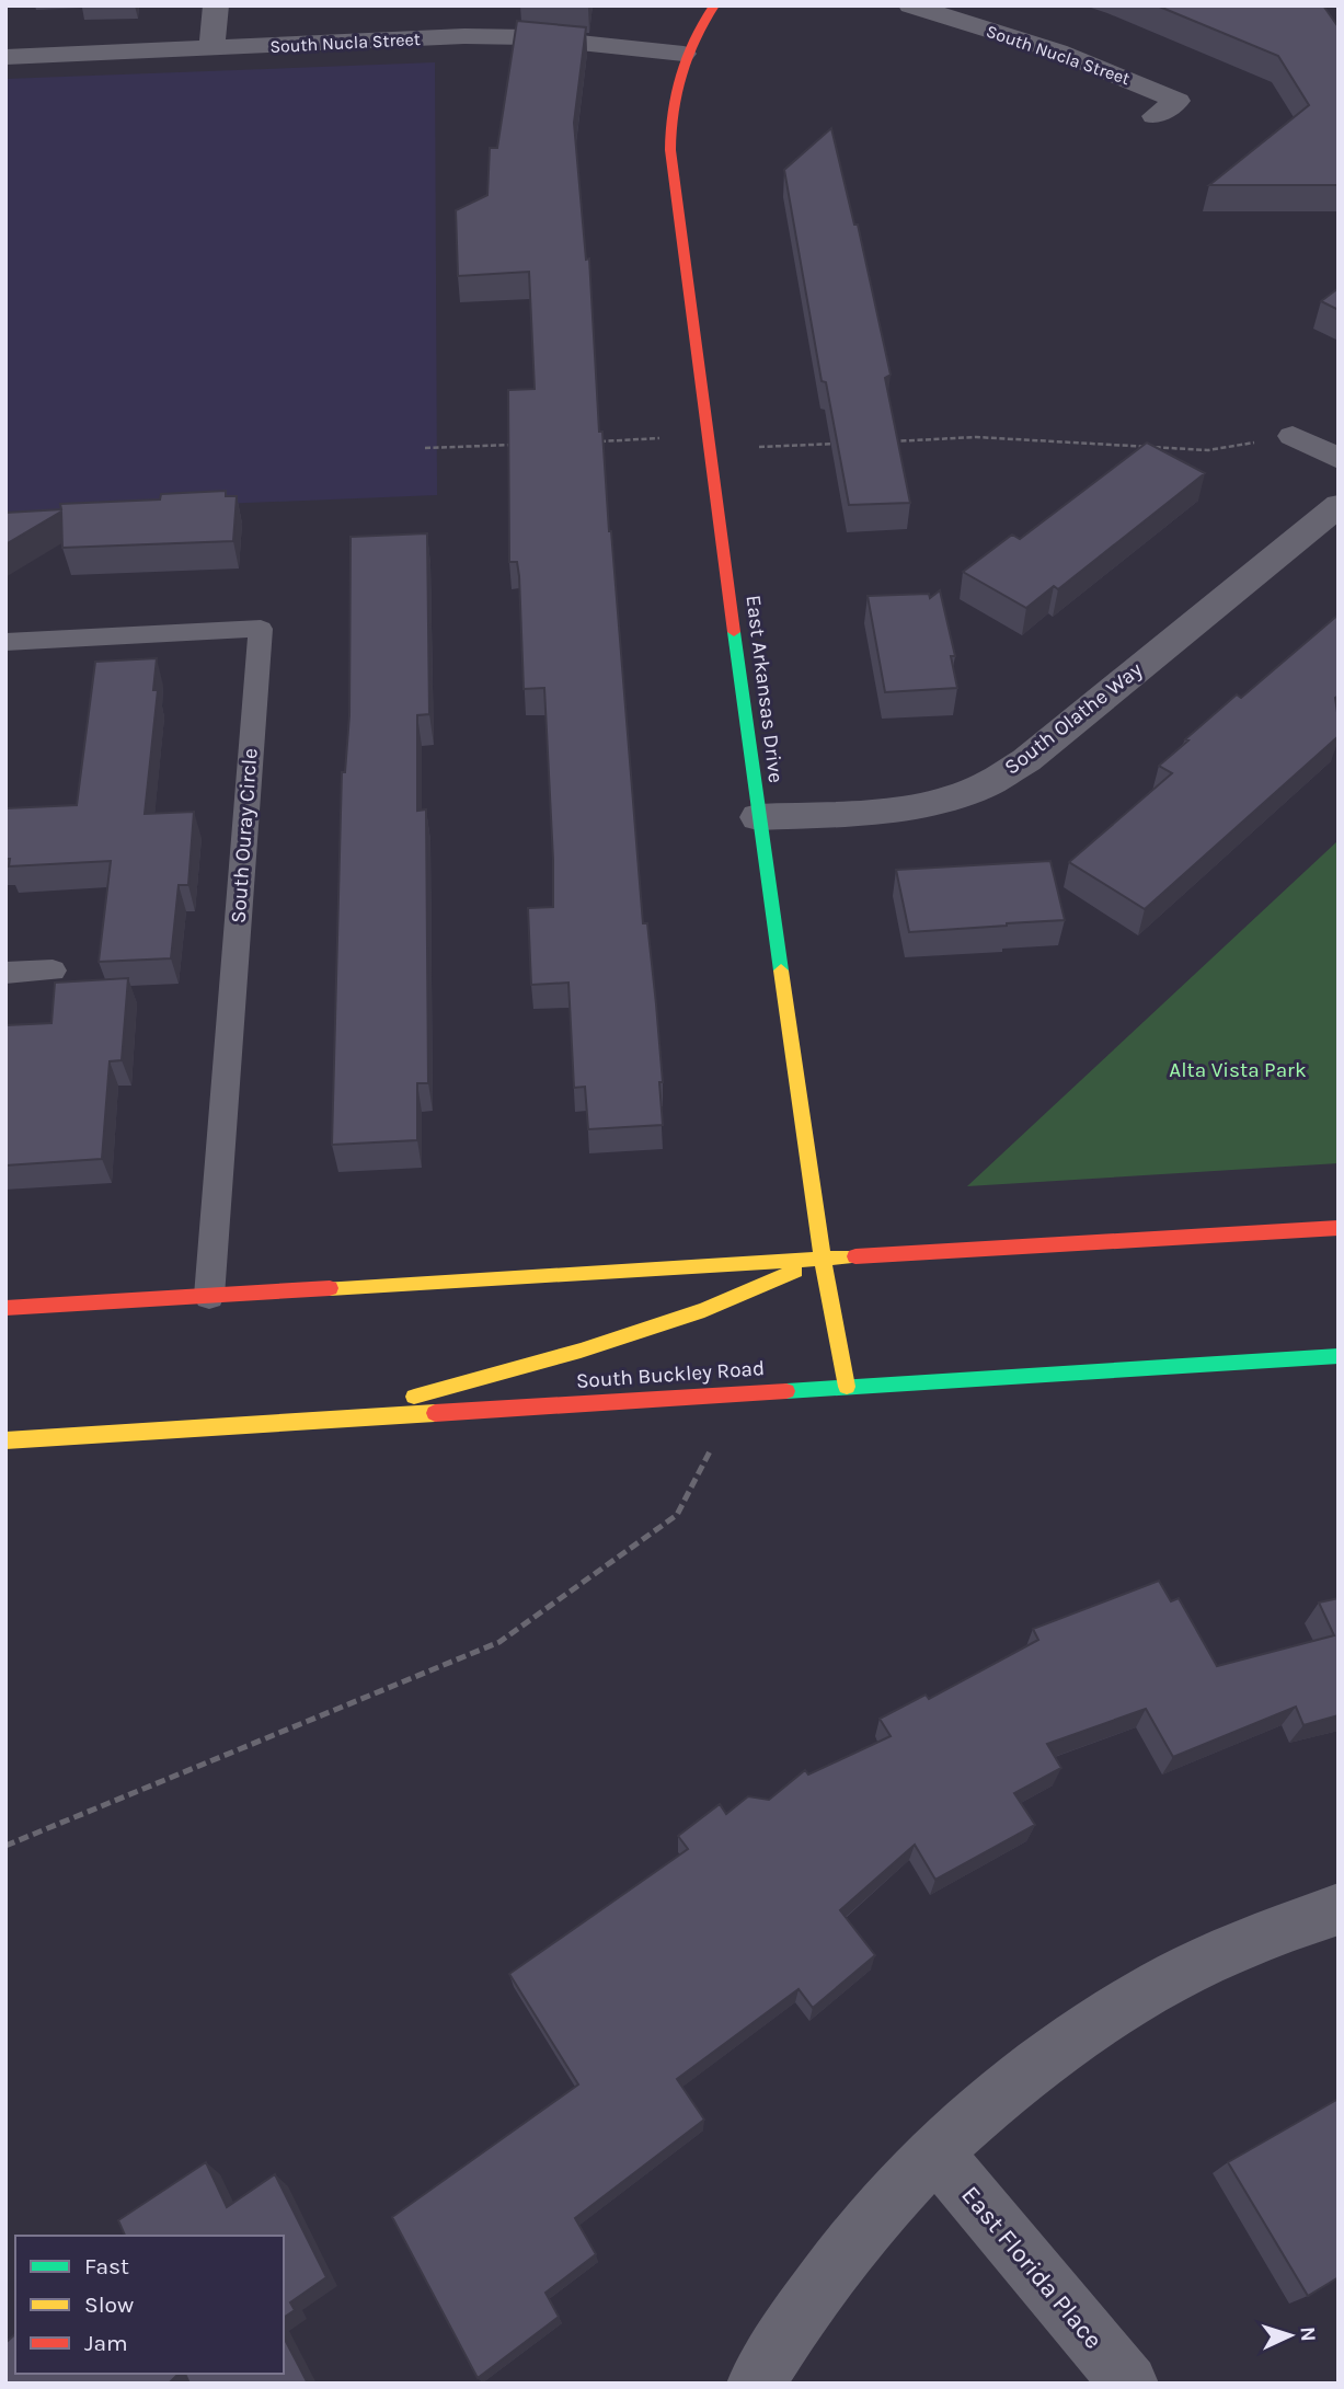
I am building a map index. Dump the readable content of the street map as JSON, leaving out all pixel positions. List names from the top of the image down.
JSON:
{
  "streets": {
    "main road": ["East Arkansas Drive", "South Buckley Road"],
    "street": ["South Nucla Street", "South Olathe Way", "East Florida Place"],
    "lane": ["South Ouray Circle"]
  },
  "crossings": [
    ["South Nucla Street", "East Arkansas Drive"],
    ["East Arkansas Drive", "South Olathe Way"],
    ["East Arkansas Drive", "South Buckley Road"]
  ],
  "parks": ["Alta Vista Park"],
  "legend": ["Fast", "Slow", "Jam"],
  "north": "right"
}
